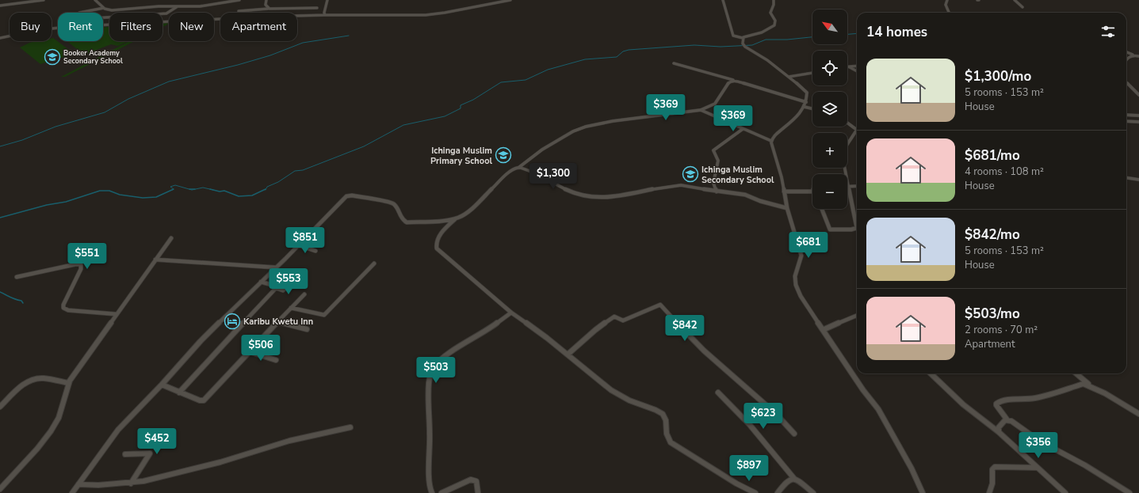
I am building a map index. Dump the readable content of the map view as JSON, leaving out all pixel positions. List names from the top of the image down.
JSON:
{
  "places": {
    "school or university": ["Booker Academy Secondary School", "Ichinga Muslim Primary School", "Ichinga Muslim Secondary School"],
    "hotel": ["Karibu Kwetu Inn"]
  },
  "north": "top left",
  "page": {
    "map_buttons": ["+", "−"],
    "chip": [
      "Buy",
      "Rent",
      "Filters",
      "New",
      "Apartment"
    ],
    "heading": "14 homes",
    "list": [
      {
        "name": "$1,300/mo",
        "note": "5 rooms · 153 m² · House"
      },
      {
        "name": "$681/mo",
        "note": "4 rooms · 108 m² · House"
      },
      {
        "name": "$842/mo",
        "note": "5 rooms · 153 m² · House"
      },
      {
        "name": "$503/mo",
        "note": "2 rooms · 70 m² · Apartment"
      }
    ],
    "price": [
      "$369",
      "$369",
      "$1,300",
      "$851",
      "$681",
      "$551",
      "$553",
      "$842",
      "$506",
      "$503",
      "$623",
      "$452",
      "$356",
      "$897"
    ]
  }
}
